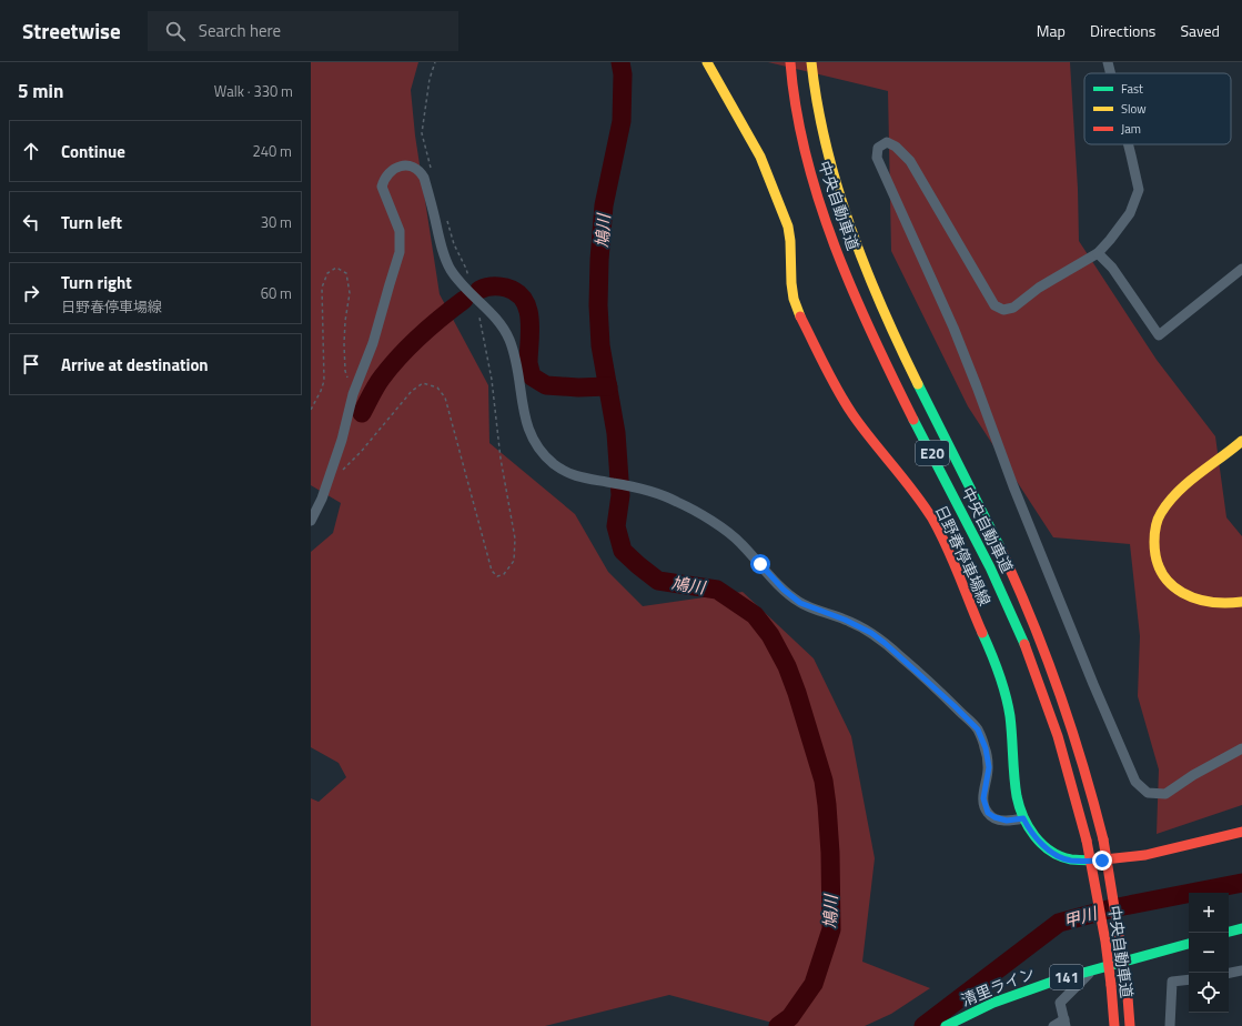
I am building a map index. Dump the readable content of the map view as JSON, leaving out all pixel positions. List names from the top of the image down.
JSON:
{
  "streets": {
    "main road": [
      "中央自動車道",
      "E20",
      "日野春停車場線",
      "141",
      "清里ライン"
    ]
  },
  "water": ["鳩川", "甲川"],
  "legend": ["Fast", "Slow", "Jam"],
  "page": {
    "header": "Streetwise",
    "search": "Search here",
    "nav": ["Map", "Directions", "Saved"],
    "heading": ["5 min", "Walk · 330 m"],
    "list": [
      ["Continue", "240 m"],
      ["Turn left", "30 m"],
      ["Turn right", "日野春停車場線", "60 m"],
      "Arrive at destination"
    ],
    "map_buttons": ["+", "−"]
  }
}
